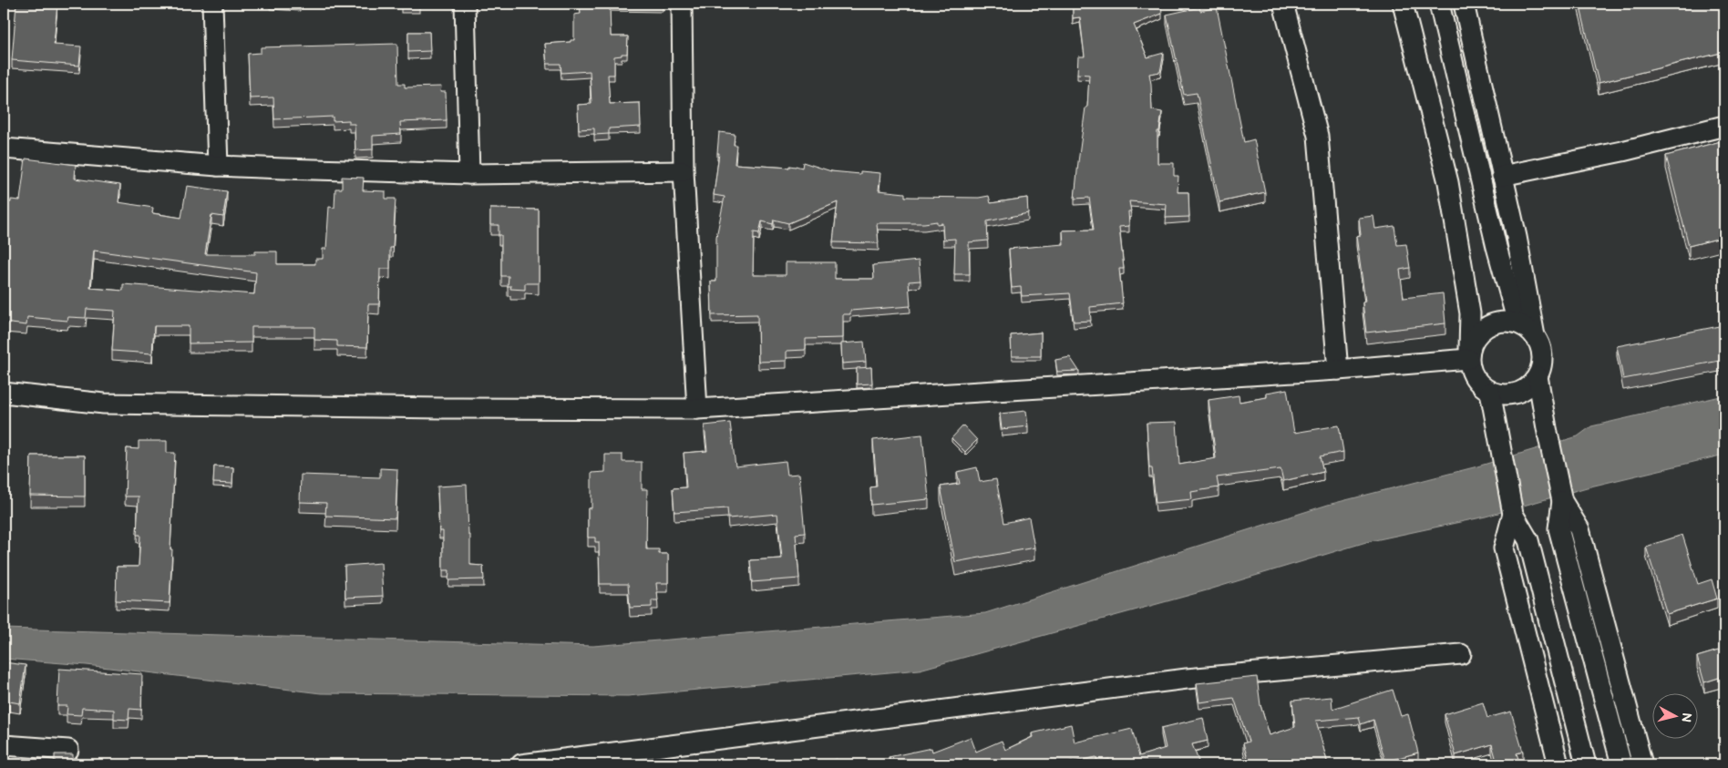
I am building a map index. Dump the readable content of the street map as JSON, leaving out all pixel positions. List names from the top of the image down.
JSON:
{
  "north": "right"
}
